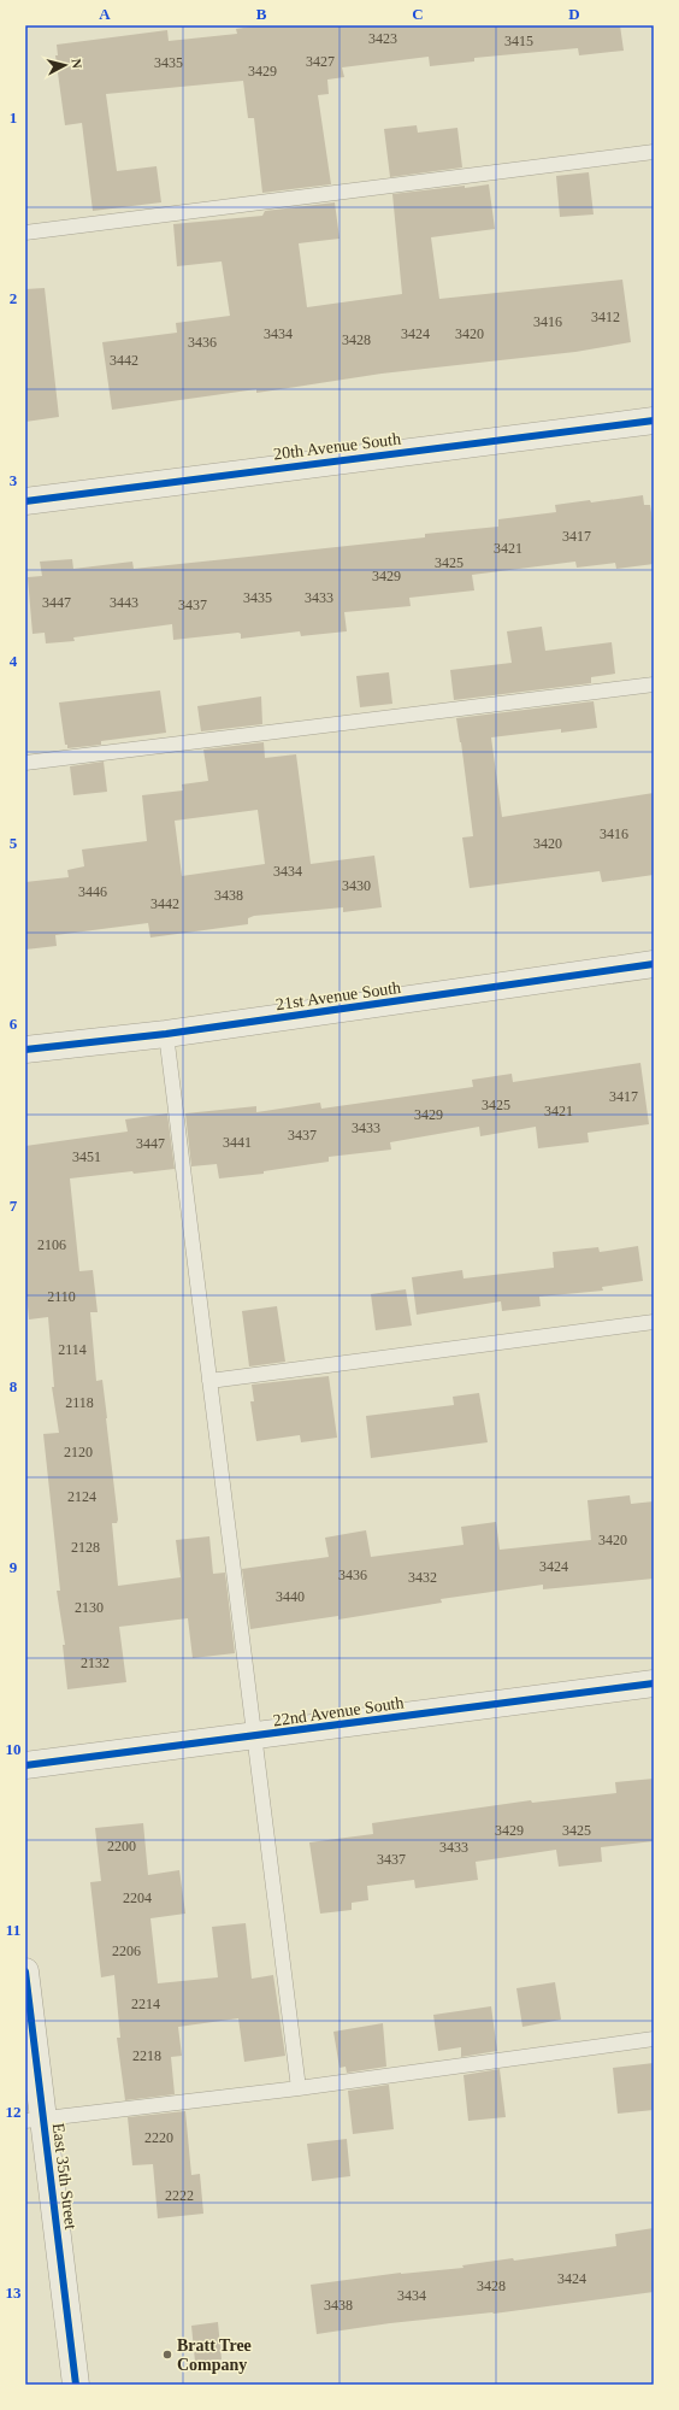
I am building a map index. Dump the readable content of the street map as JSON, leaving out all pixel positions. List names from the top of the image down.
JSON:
{
  "streets": {
    "street": [
      "20th Avenue South",
      "21st Avenue South",
      "22nd Avenue South",
      "East 35th Street"
    ]
  },
  "places": ["Bratt Tree Company"],
  "house_numbers": [
    "3423",
    "3415",
    "3427",
    "3435",
    "3429",
    "3412",
    "3416",
    "3434",
    "3424",
    "3420",
    "3428",
    "3436",
    "3442",
    "3417",
    "3421",
    "3425",
    "3429",
    "3435",
    "3433",
    "3447",
    "3443",
    "3437",
    "3416",
    "3420",
    "3434",
    "3430",
    "3446",
    "3438",
    "3442",
    "3417",
    "3425",
    "3421",
    "3429",
    "3433",
    "3437",
    "3441",
    "3447",
    "3451",
    "2106",
    "2110",
    "2114",
    "2118",
    "2120",
    "2124",
    "3420",
    "2128",
    "3424",
    "3436",
    "3432",
    "3440",
    "2130",
    "2132",
    "3429",
    "3425",
    "2200",
    "3433",
    "3437",
    "2204",
    "2206",
    "2214",
    "2218",
    "2220",
    "2222",
    "3424",
    "3428",
    "3434",
    "3438"
  ],
  "north": "right",
  "grid": {
    "columns": [
      "A",
      "B",
      "C",
      "D"
    ],
    "rows": [
      "1",
      "2",
      "3",
      "4",
      "5",
      "6",
      "7",
      "8",
      "9",
      "10",
      "11",
      "12",
      "13"
    ]
  }
}
